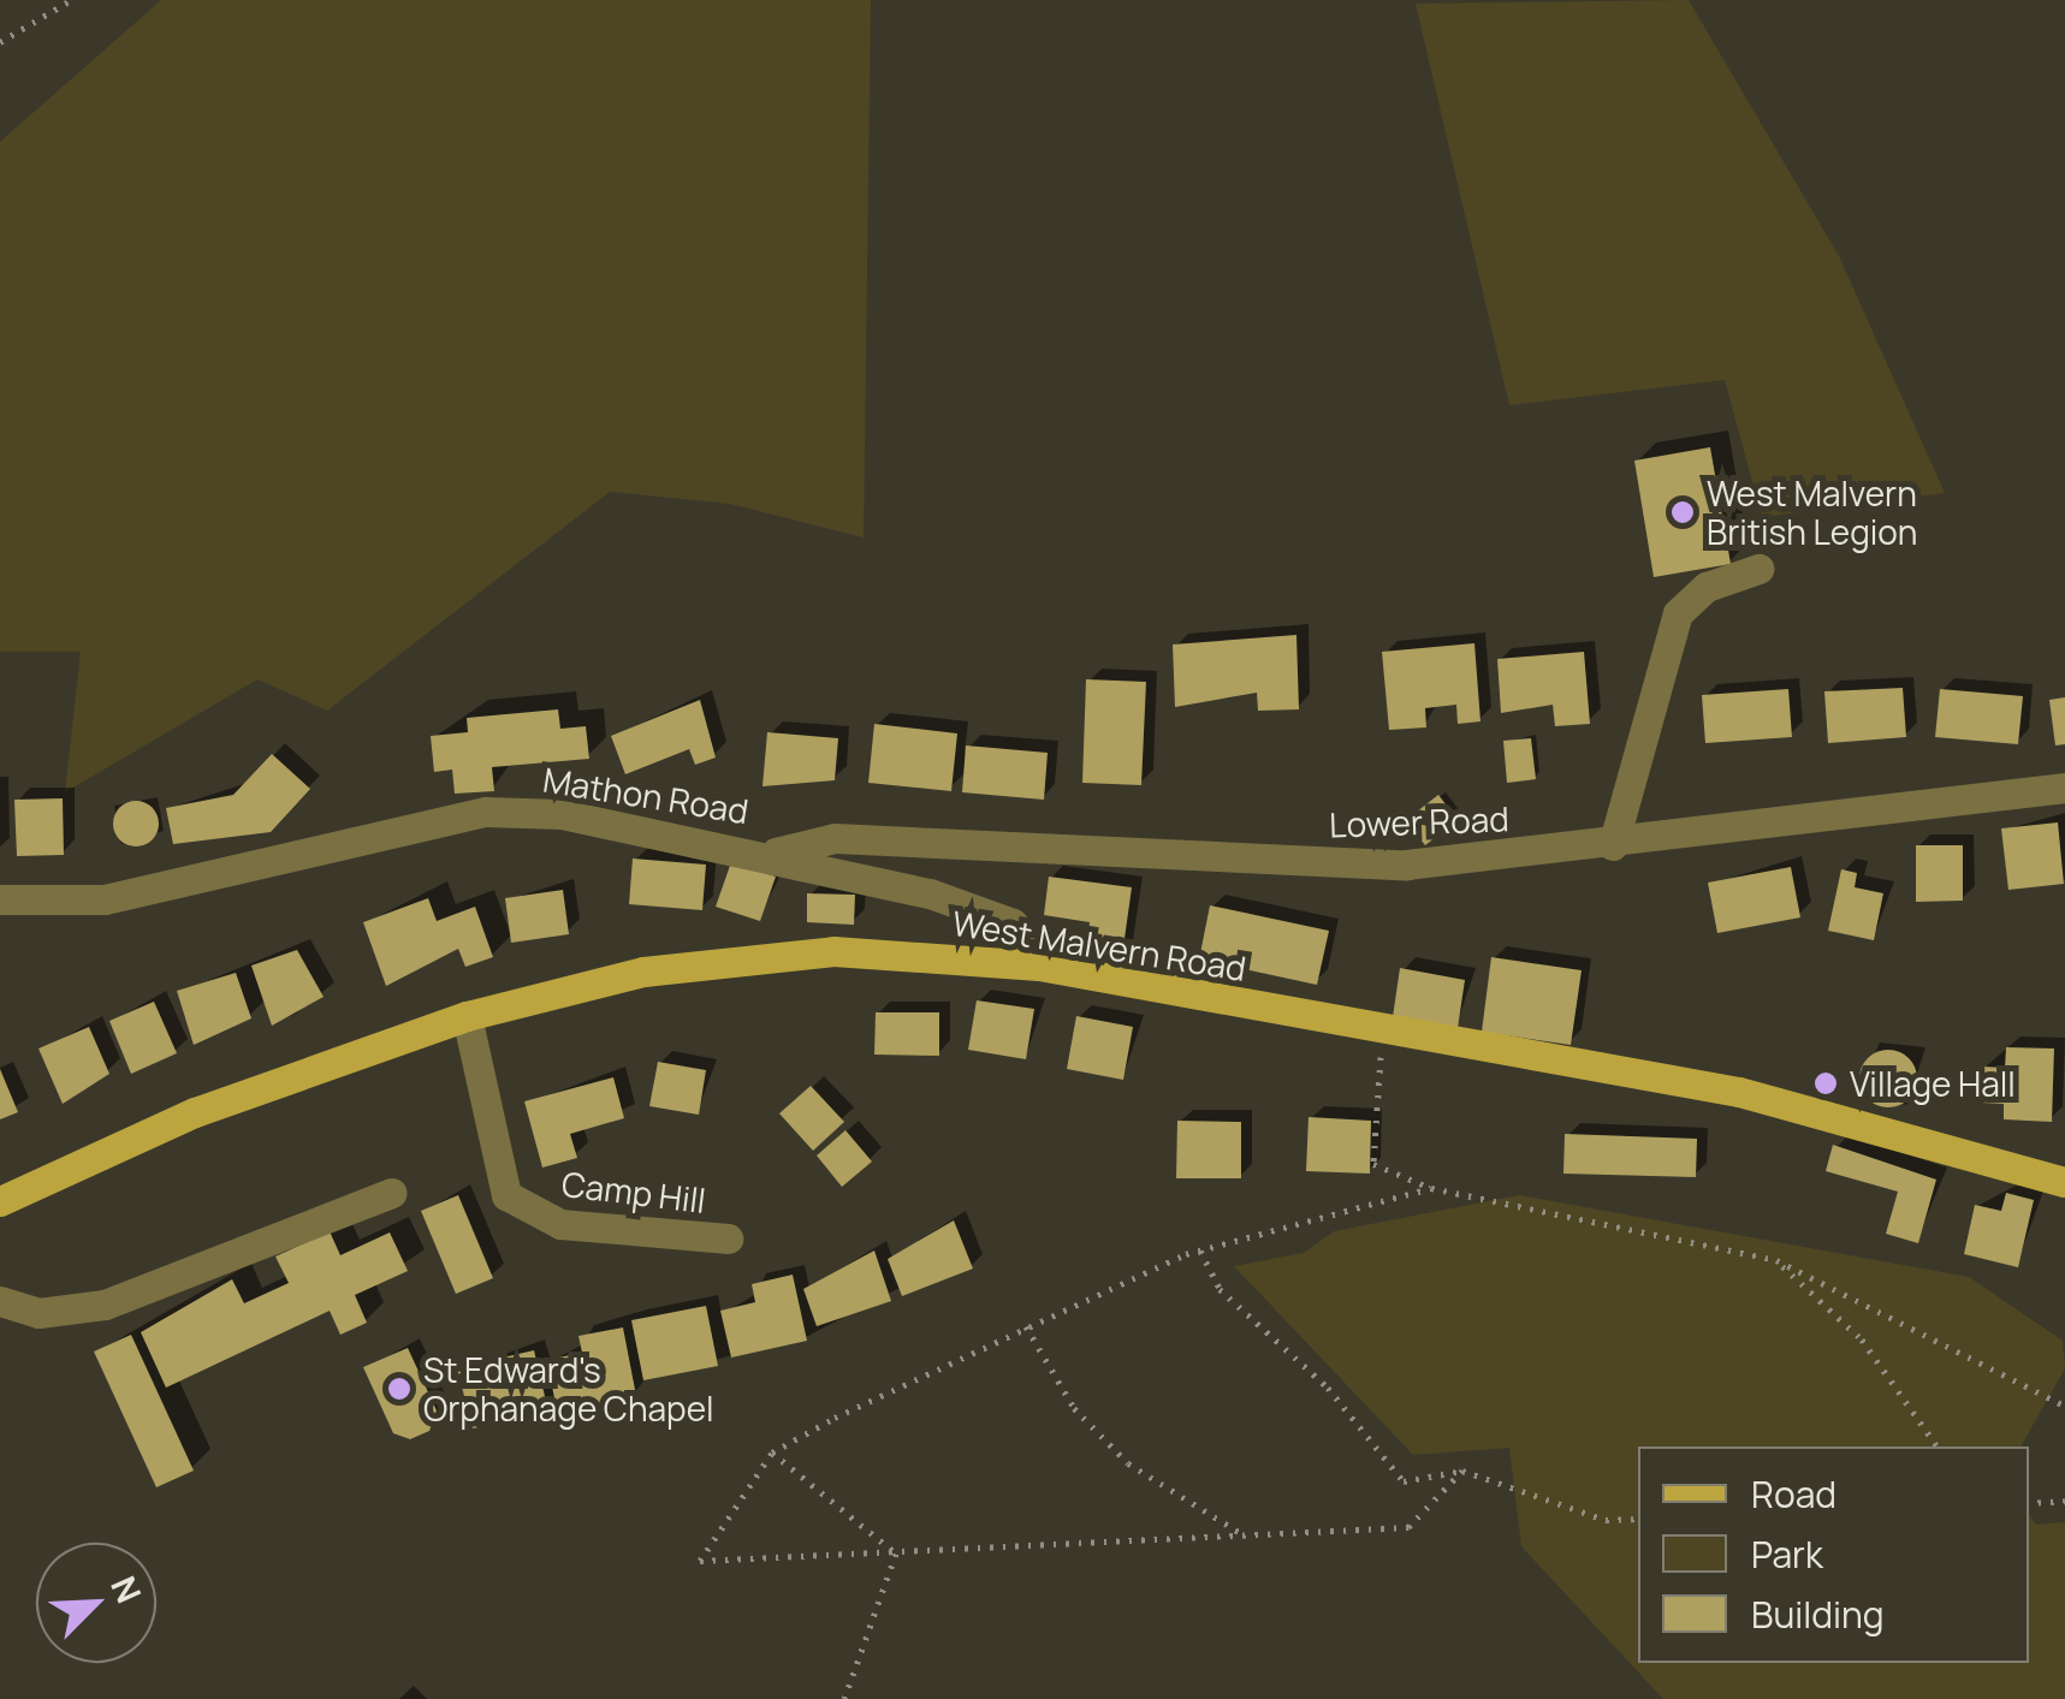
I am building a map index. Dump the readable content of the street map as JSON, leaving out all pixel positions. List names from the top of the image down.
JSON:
{
  "streets": {
    "main road": ["West Malvern Road"],
    "street": ["Mathon Road", "Lower Road", "Camp Hill"]
  },
  "crossings": [
    ["Mathon Road", "Lower Road"],
    ["Mathon Road", "West Malvern Road"],
    ["West Malvern Road", "Camp Hill"]
  ],
  "places": ["West Malvern British Legion", "Village Hall", "St Edward's Orphanage Chapel"],
  "legend": ["Road", "Park", "Building"],
  "north": "top right"
}
